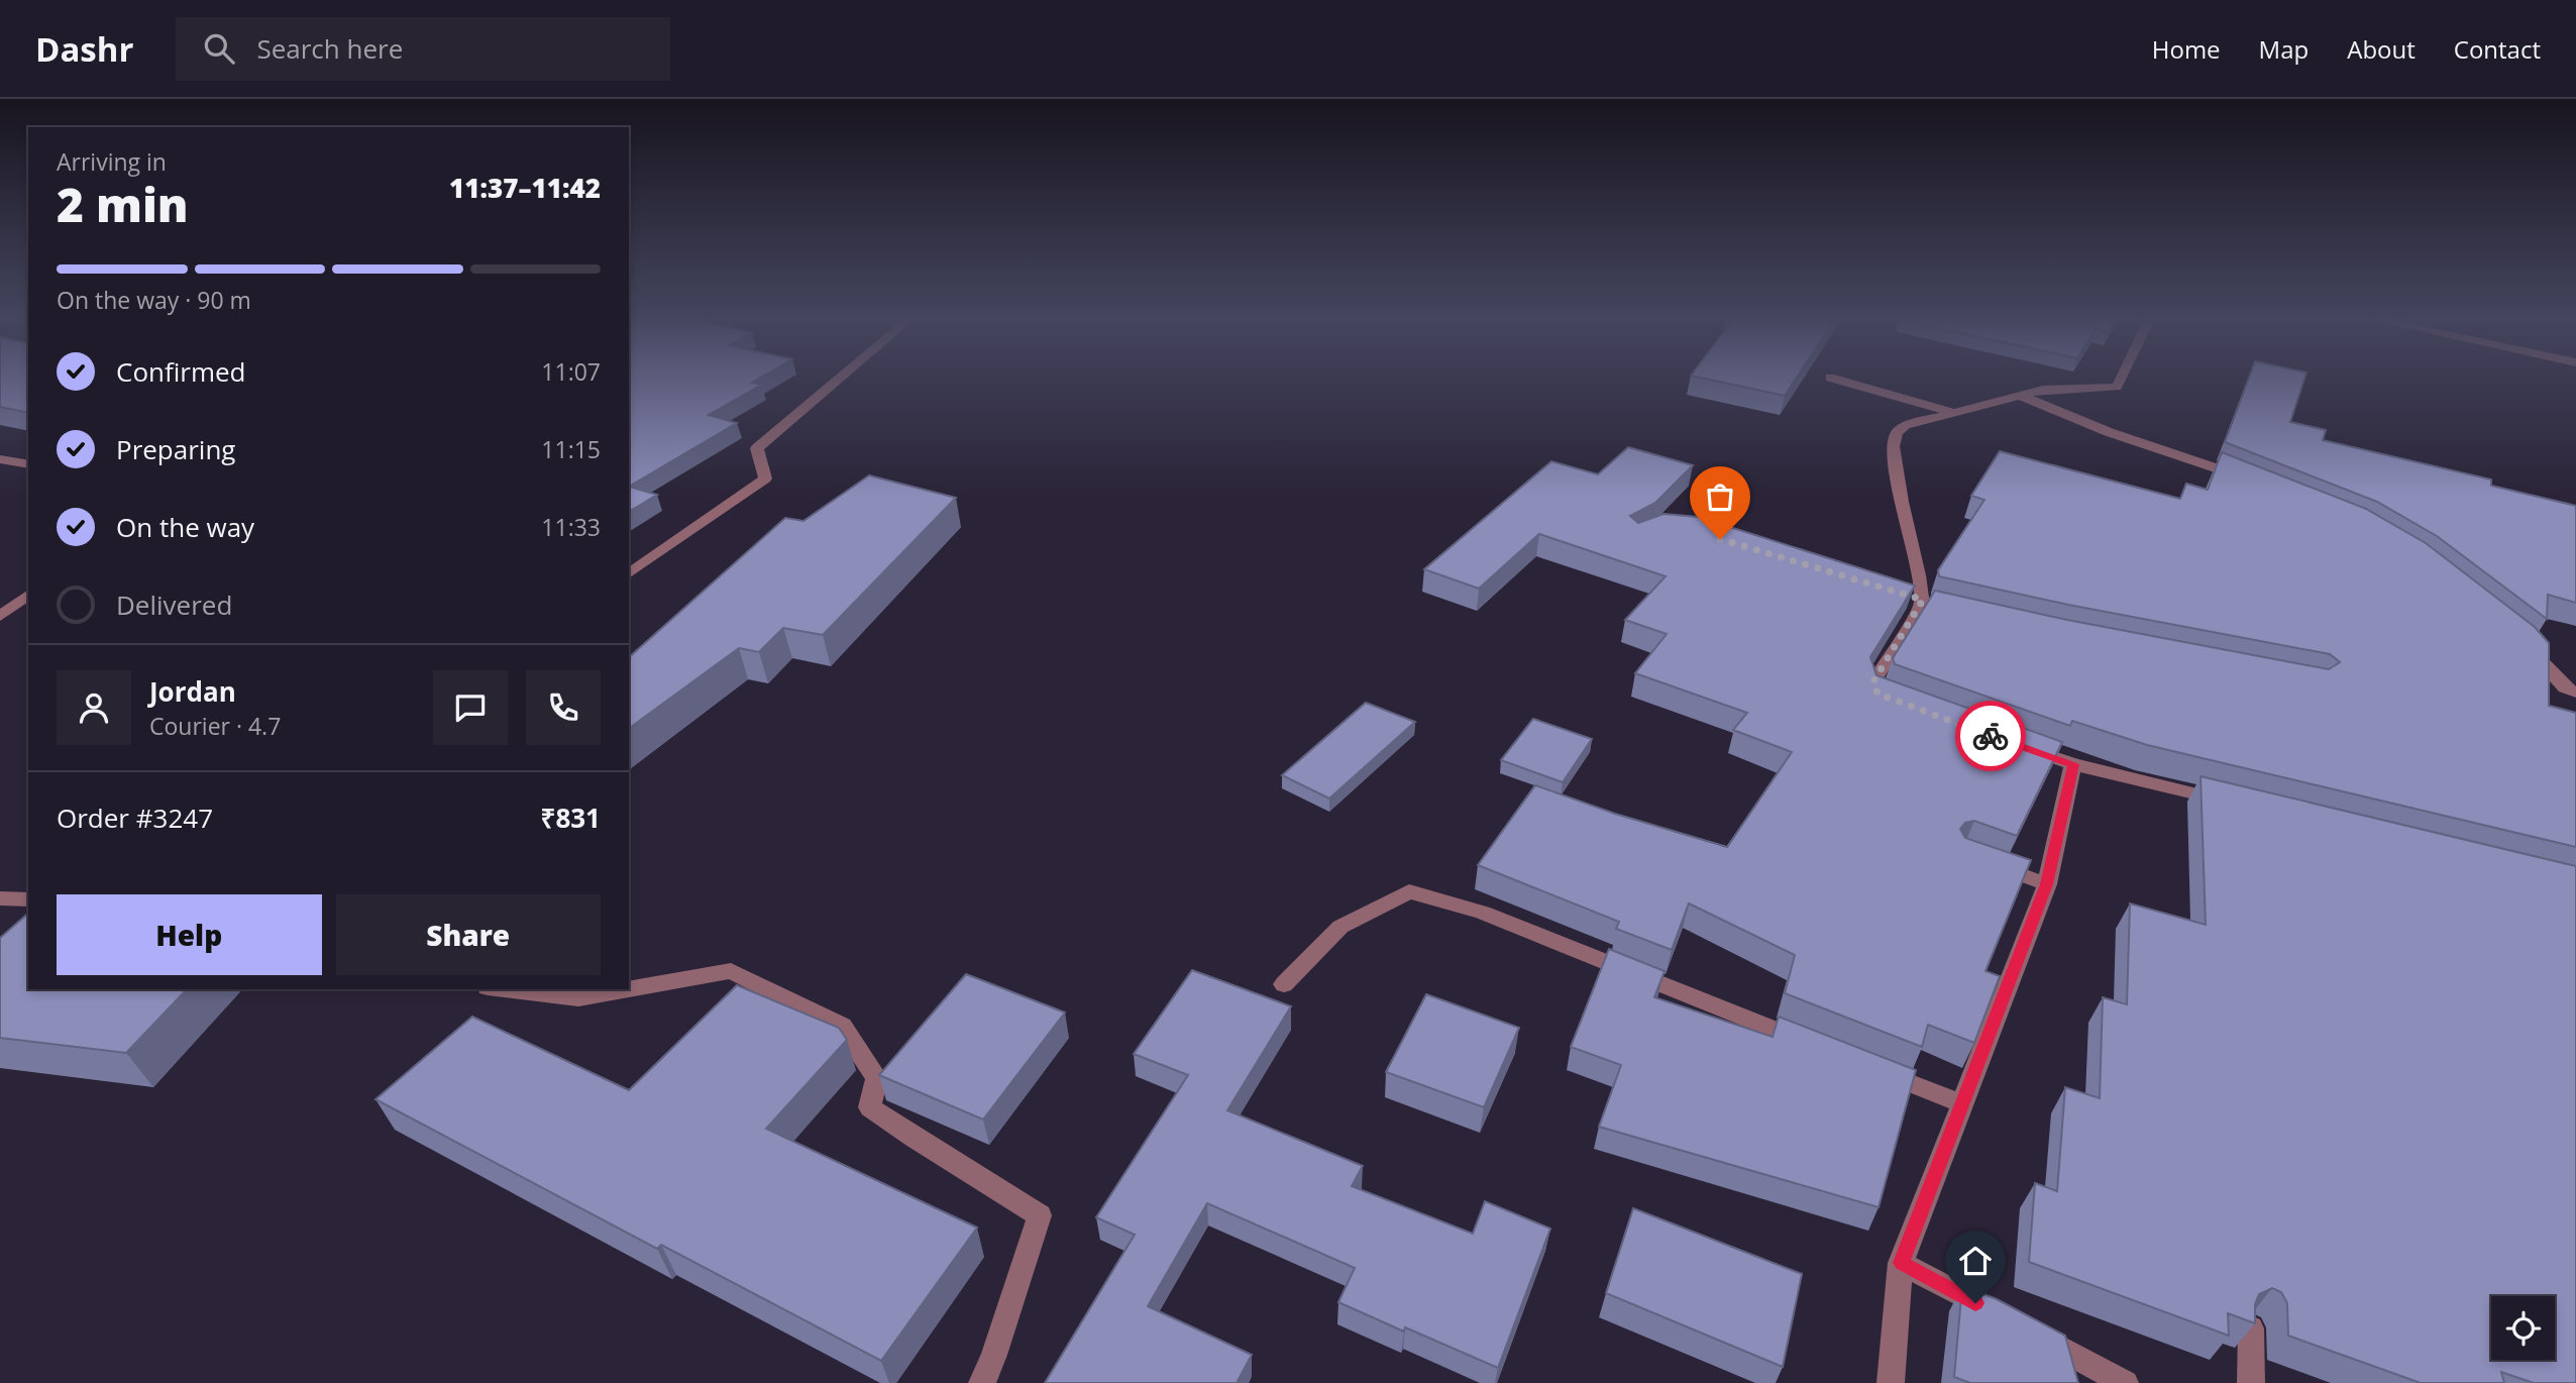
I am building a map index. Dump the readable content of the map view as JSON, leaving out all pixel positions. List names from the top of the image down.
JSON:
{
  "page": {
    "header": "Dashr",
    "search": "Search here",
    "nav": [
      "Home",
      "Map",
      "About",
      "Contact"
    ],
    "heading": ["2 min", "Arriving in", "11:37–11:42"],
    "panel": [
      "Jordan",
      "Courier · 4.7",
      "Order #3247",
      "₹831"
    ],
    "bar": "On the way · 90 m",
    "list": [
      ["Confirmed", "11:07"],
      ["Preparing", "11:15"],
      ["On the way", "11:33"],
      "Delivered"
    ],
    "buttons": ["Help", "Share"]
  }
}
